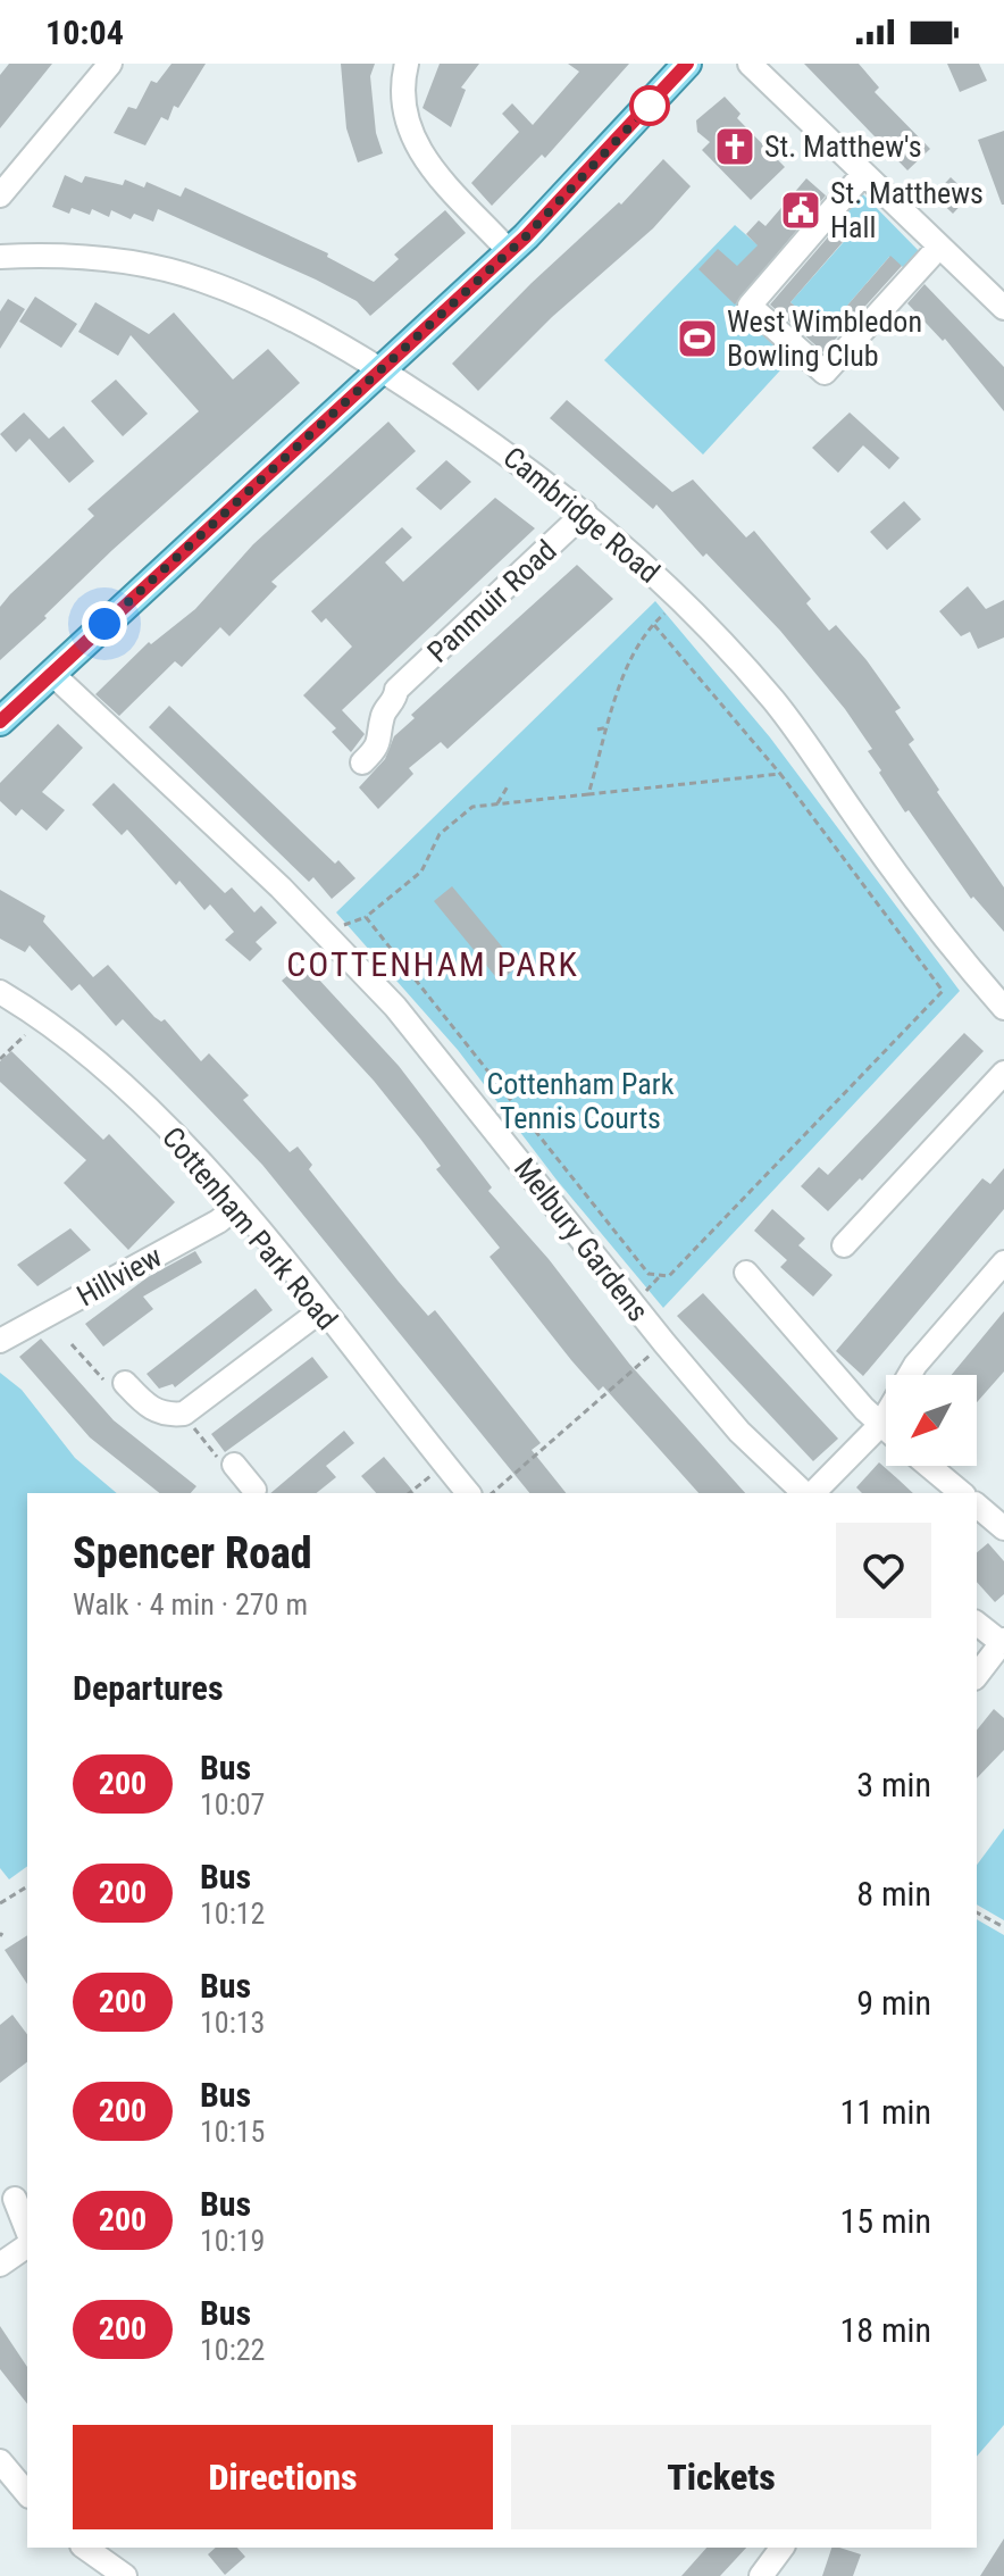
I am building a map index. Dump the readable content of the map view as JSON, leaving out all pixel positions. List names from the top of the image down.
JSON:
{
  "streets": {
    "street": [
      "Cambridge Road",
      "Panmuir Road",
      "Cottenham Park Road",
      "Melbury Gardens",
      "Hillview"
    ]
  },
  "crossings": [
    ["Cambridge Road", "Panmuir Road"],
    ["Cottenham Park Road", "Hillview"]
  ],
  "districts": ["COTTENHAM PARK"],
  "parks": ["Cottenham Park Tennis Courts"],
  "places": {
    "church": ["St. Matthew's"],
    "public building": ["St. Matthews Hall"],
    "sports": ["West Wimbledon Bowling Club"]
  },
  "lines": ["bus line 200"],
  "north": "bottom left",
  "page": {
    "status": "10:04",
    "heading": [
      ["Spencer Road", "Walk · 4 min · 270 m"],
      "Departures"
    ],
    "list": [
      {
        "mark": "200",
        "name": "Bus",
        "note": "10:07",
        "value": "3 min"
      },
      {
        "mark": "200",
        "name": "Bus",
        "note": "10:12",
        "value": "8 min"
      },
      {
        "mark": "200",
        "name": "Bus",
        "note": "10:13",
        "value": "9 min"
      },
      {
        "mark": "200",
        "name": "Bus",
        "note": "10:15",
        "value": "11 min"
      },
      {
        "mark": "200",
        "name": "Bus",
        "note": "10:19",
        "value": "15 min"
      },
      {
        "mark": "200",
        "name": "Bus",
        "note": "10:22",
        "value": "18 min"
      }
    ],
    "buttons": ["Directions", "Tickets"]
  }
}
